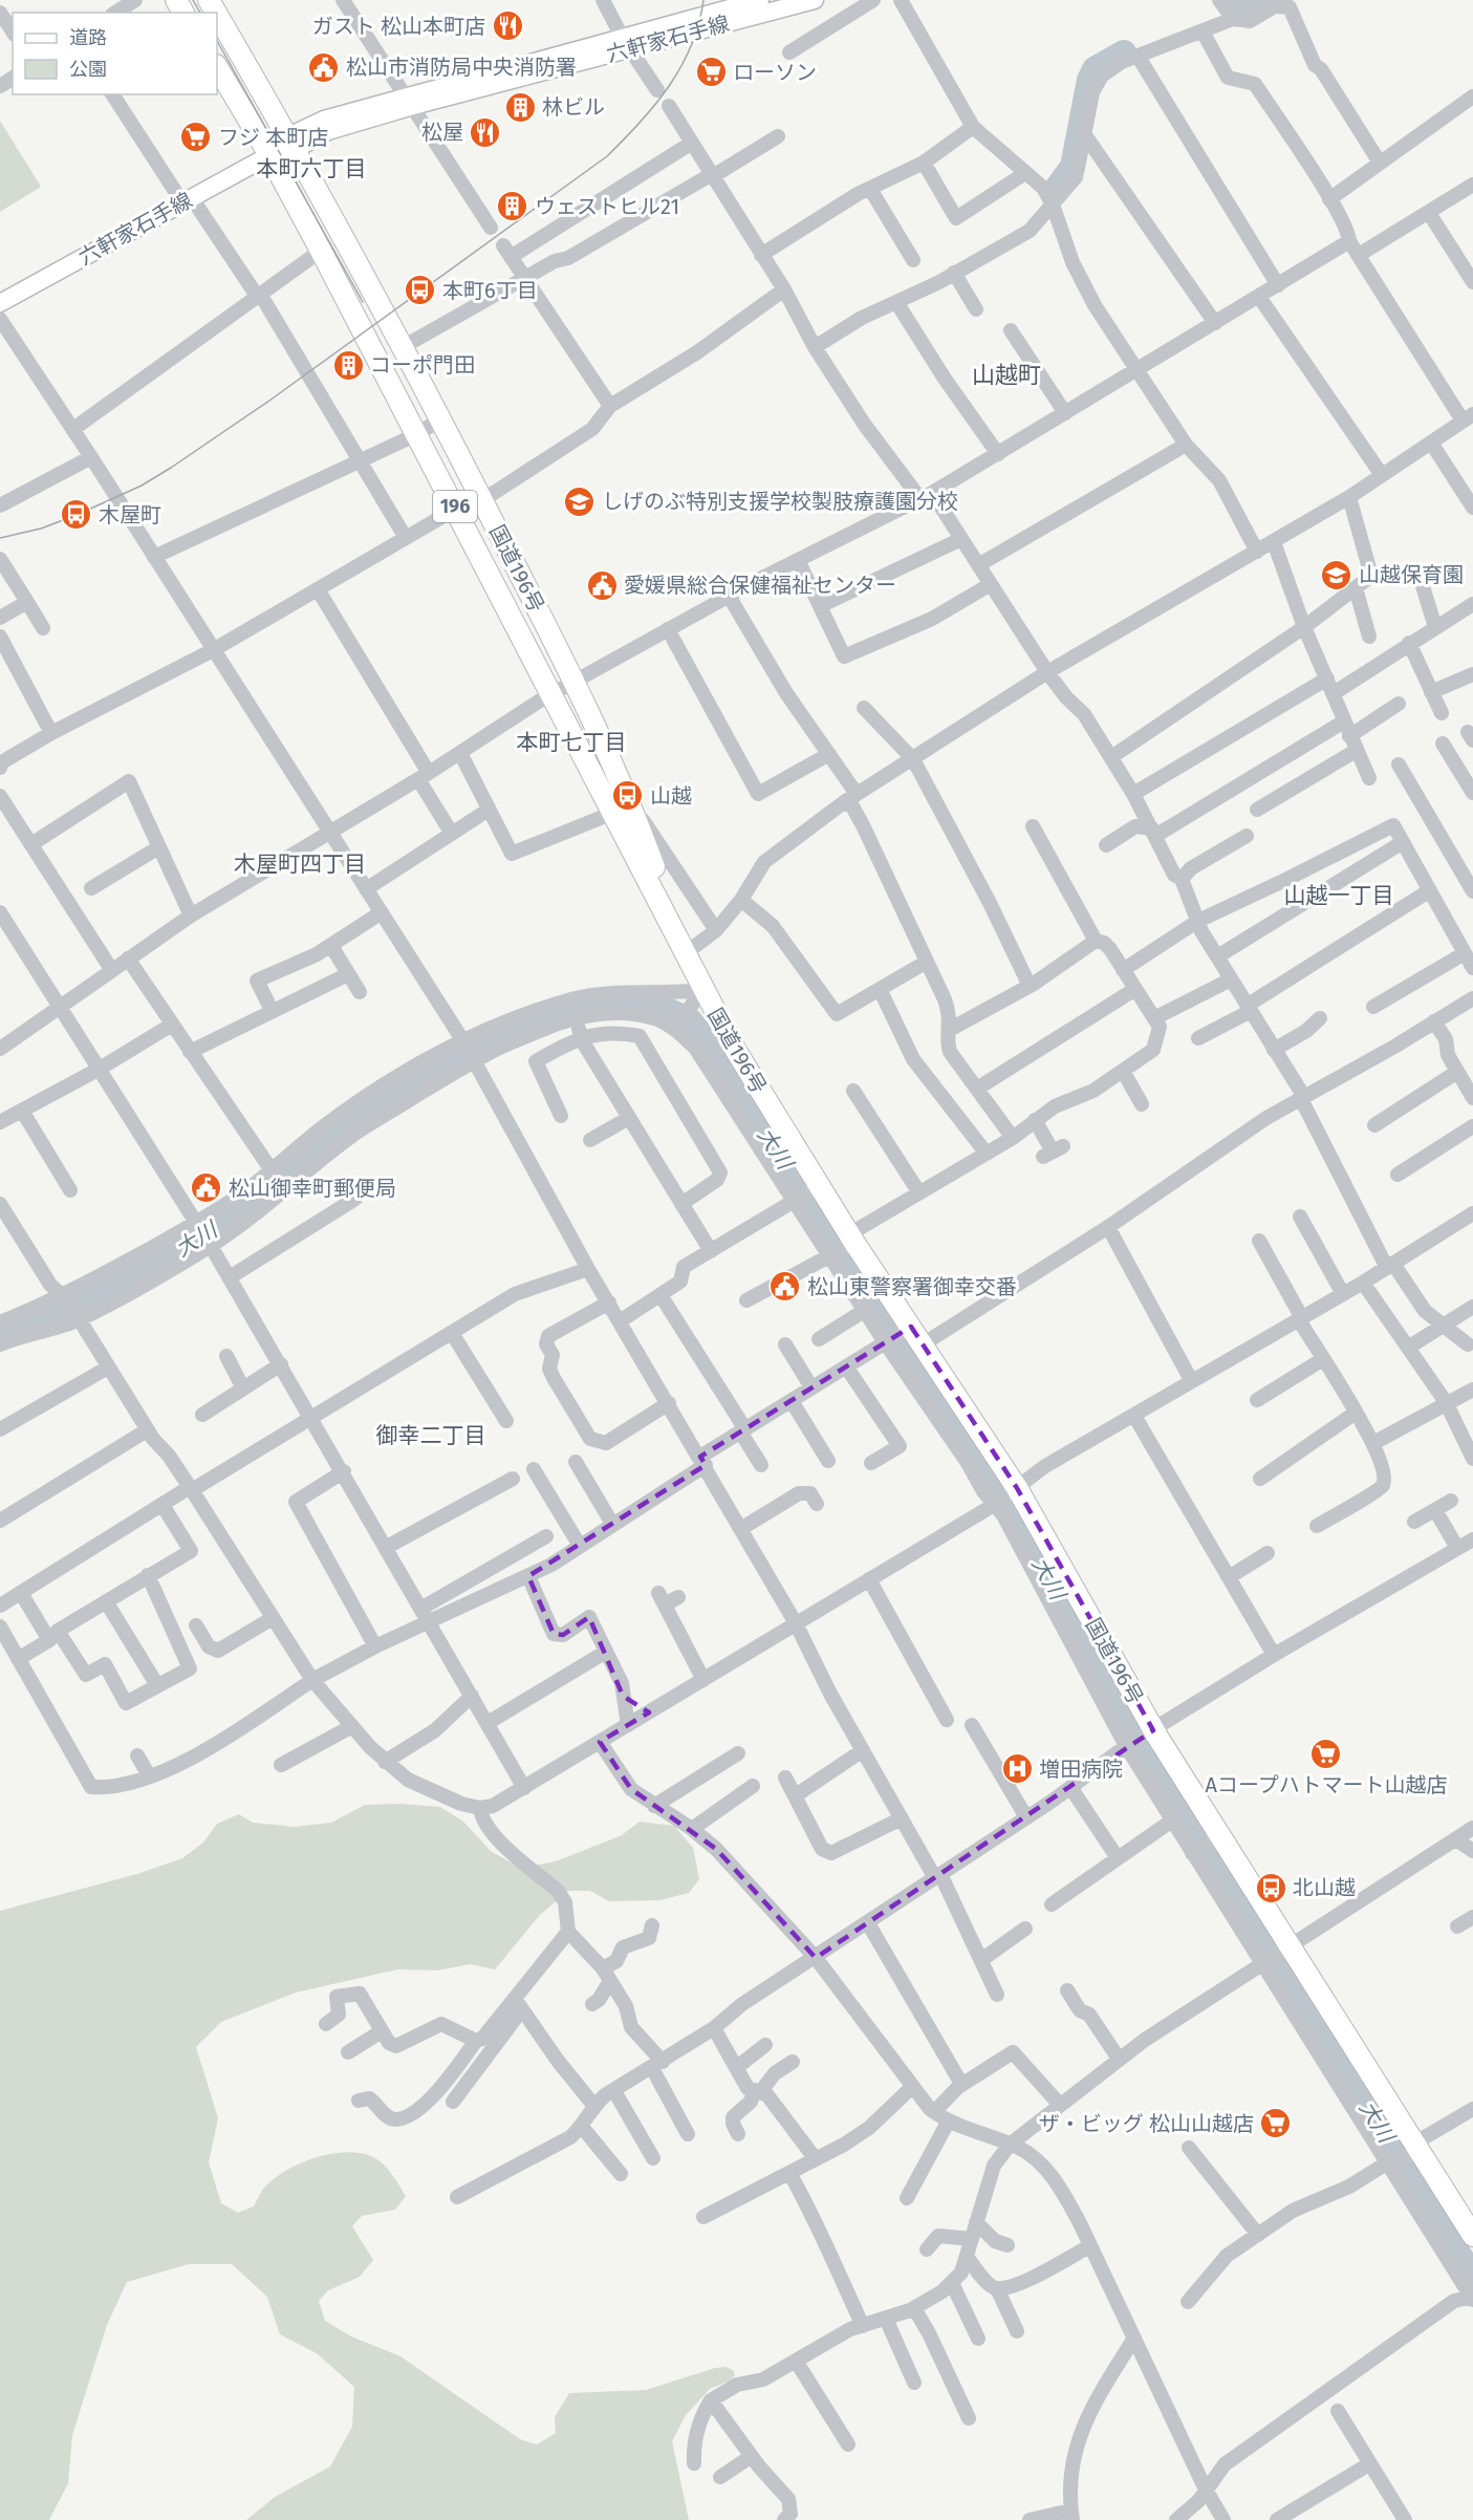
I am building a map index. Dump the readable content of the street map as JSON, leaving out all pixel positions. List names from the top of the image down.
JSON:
{
  "streets": {
    "highway": ["196", "国道196号"],
    "main road": ["六軒家石手線"]
  },
  "crossings": [
    ["六軒家石手線", "国道196号"]
  ],
  "districts": [
    "本町六丁目",
    "山越町",
    "本町七丁目",
    "木屋町四丁目",
    "山越一丁目",
    "御幸二丁目"
  ],
  "water": ["大川"],
  "places": {
    "restaurant": ["ガスト 松山本町店", "松屋"],
    "public building": [
      "松山市消防局中央消防署",
      "愛媛県総合保健福祉センター",
      "松山御幸町郵便局",
      "松山東警察署御幸交番"
    ],
    "supermarket": [
      "ローソン",
      "フジ 本町店",
      "Aコープハトマート山越店",
      "ザ・ビッグ 松山山越店"
    ],
    "building": ["林ビル", "ウェストヒル21", "コーポ門田"],
    "bus stop": [
      "本町6丁目",
      "木屋町",
      "山越",
      "北山越"
    ],
    "school or university": ["しげのぶ特別支援学校製肢療護園分校", "山越保育園"],
    "hospital": ["増田病院"]
  },
  "legend": ["道路", "公園"]
}
